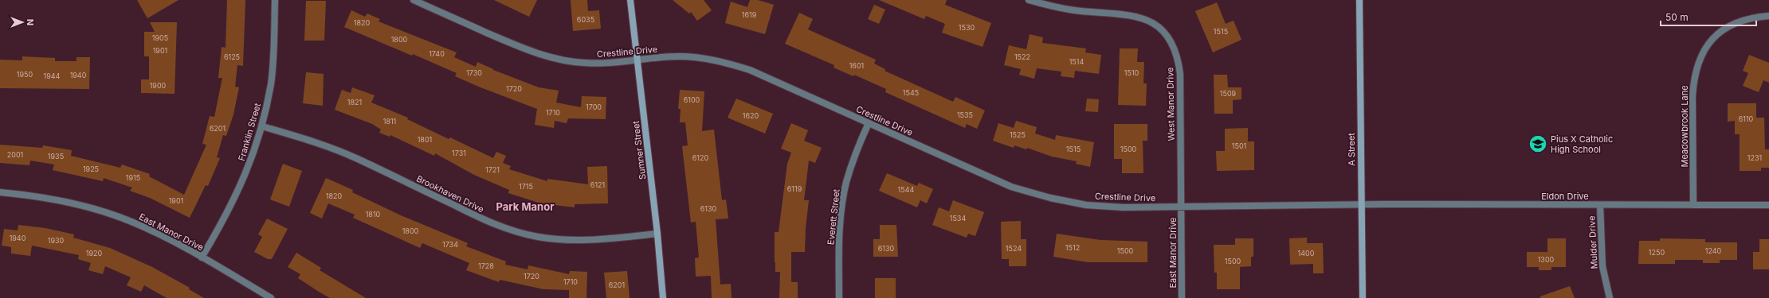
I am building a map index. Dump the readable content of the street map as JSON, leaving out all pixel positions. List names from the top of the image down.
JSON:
{
  "streets": {
    "street": [
      "Crestline Drive",
      "West Manor Drive",
      "Meadowbrook Lane",
      "Franklin Street",
      "A Street",
      "Sumner Street",
      "Brookhaven Drive",
      "Eldon Drive",
      "Everett Street",
      "East Manor Drive",
      "Mulder Drive"
    ]
  },
  "crossings": [
    ["Crestline Drive", "West Manor Drive"],
    ["Crestline Drive", "A Street"],
    ["Crestline Drive", "Sumner Street"],
    ["Crestline Drive", "Eldon Drive"],
    ["Crestline Drive", "Everett Street"],
    ["Crestline Drive", "East Manor Drive"],
    ["West Manor Drive", "East Manor Drive"],
    ["Meadowbrook Lane", "Eldon Drive"],
    ["Franklin Street", "Brookhaven Drive"],
    ["Franklin Street", "East Manor Drive"],
    ["A Street", "Eldon Drive"],
    ["Sumner Street", "Brookhaven Drive"],
    ["Eldon Drive", "Mulder Drive"]
  ],
  "districts": ["Park Manor"],
  "places": {
    "school or university": ["Pius X Catholic High School"]
  },
  "house_numbers": [
    "1619",
    "6035",
    "1820",
    "1530",
    "1515",
    "1905",
    "1800",
    "1901",
    "1740",
    "6125",
    "1522",
    "1514",
    "1601",
    "1730",
    "1510",
    "1950",
    "1940",
    "1944",
    "1900",
    "1720",
    "1545",
    "1509",
    "6100",
    "1821",
    "1700",
    "1710",
    "1535",
    "1620",
    "6110",
    "1811",
    "6201",
    "1525",
    "1801",
    "1501",
    "1515",
    "1500",
    "1731",
    "2001",
    "1935",
    "6120",
    "1231",
    "1925",
    "1721",
    "1915",
    "6121",
    "1715",
    "6119",
    "1544",
    "1820",
    "1901",
    "6130",
    "1810",
    "1534",
    "1800",
    "1940",
    "1930",
    "1734",
    "1512",
    "6130",
    "1524",
    "1500",
    "1240",
    "1250",
    "1920",
    "1400",
    "1300",
    "1500",
    "1728",
    "1720",
    "1710",
    "6201"
  ],
  "scale_bar": "50 m",
  "north": "right"
}
